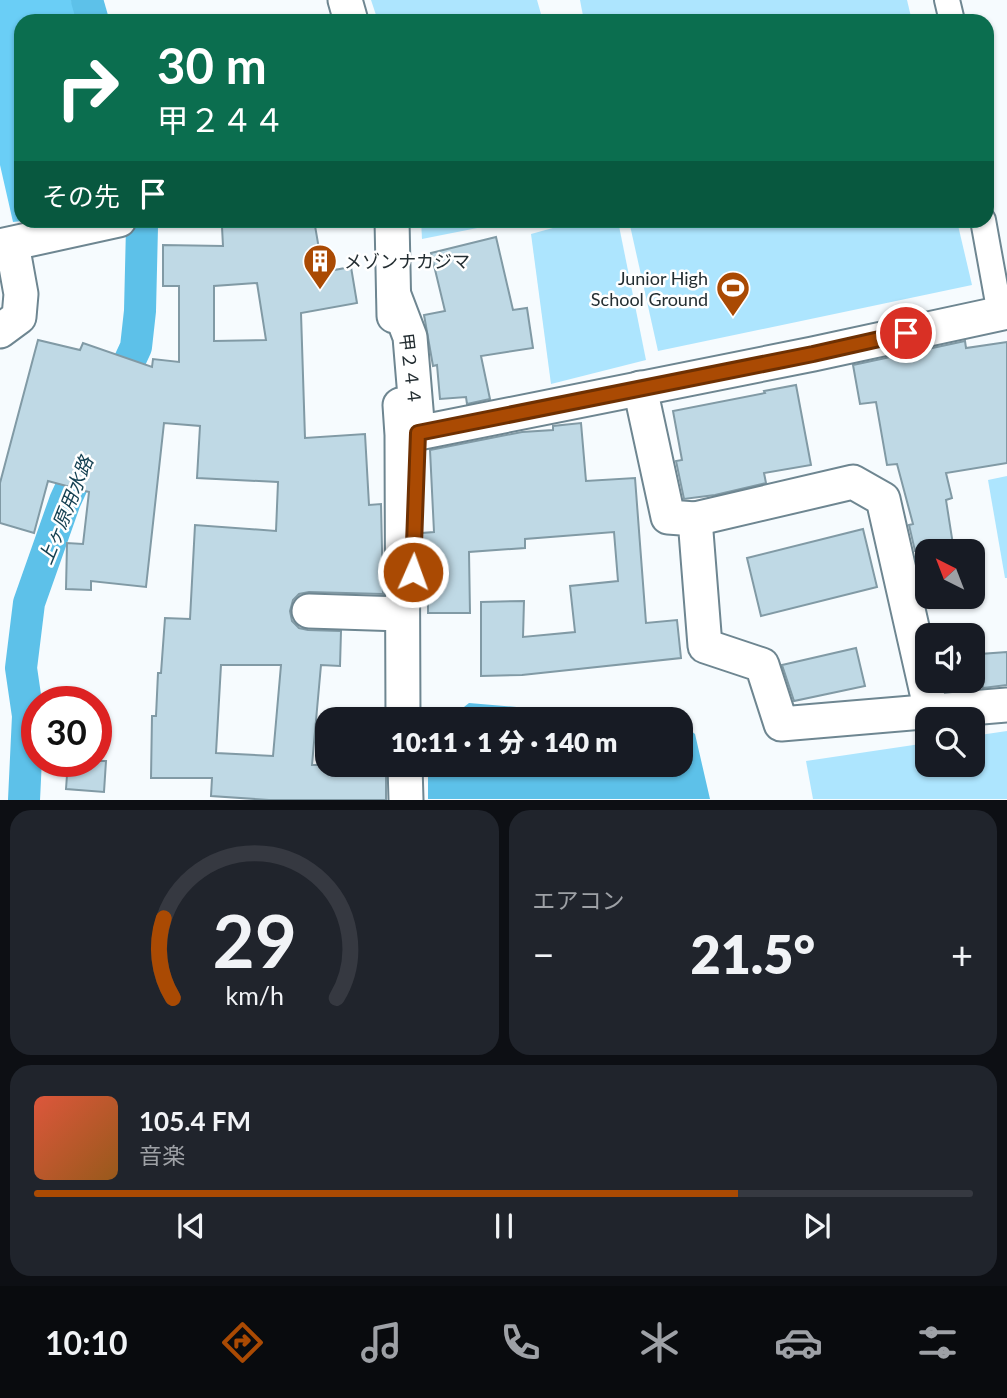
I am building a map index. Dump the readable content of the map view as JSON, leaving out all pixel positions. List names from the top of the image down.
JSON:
{
  "streets": {
    "street": ["甲２４４"]
  },
  "water": ["上ヶ原用水路"],
  "places": {
    "building": ["メゾンナカジマ"],
    "sports": ["Junior High School Ground"]
  },
  "north": "top left",
  "page": {
    "turn": ["30 m", "甲２４４"],
    "then": "その先",
    "limit": "30",
    "trip": "10:11 · 1 分 · 140 m",
    "tile": "エアコン",
    "heat": ["−", "21.5°", "+"],
    "song": ["105.4 FM", "音楽"],
    "tabs": "10:10",
    "gauge": ["29", "km/h"]
  }
}
